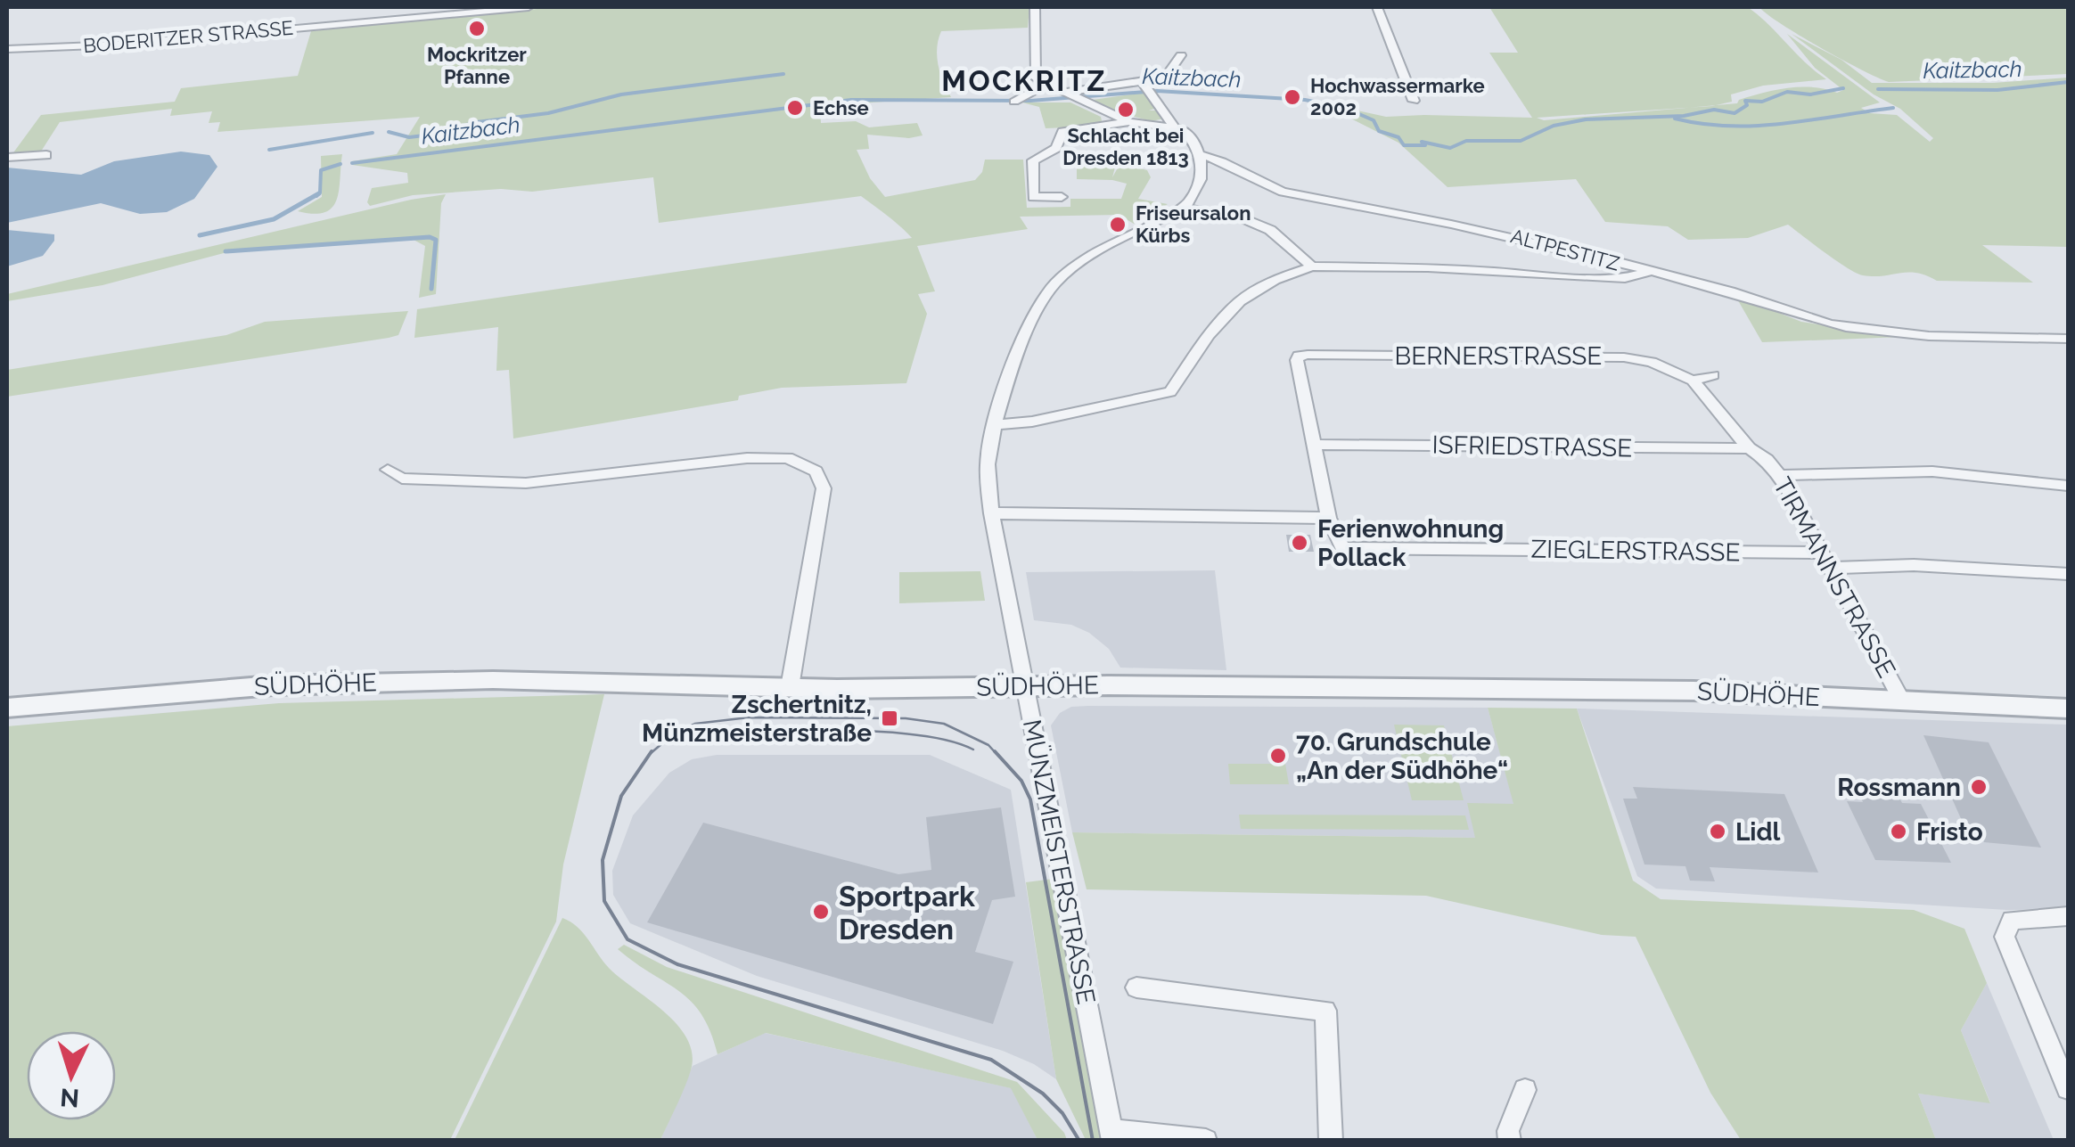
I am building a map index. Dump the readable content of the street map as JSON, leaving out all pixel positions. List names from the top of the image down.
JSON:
{
  "streets": {
    "street": [
      "BODERITZER STRASSE",
      "ALTPESTITZ",
      "BERNERSTRASSE",
      "ISFRIEDSTRASSE",
      "ZIEGLERSTRASSE",
      "TIRMANNSTRASSE",
      "SÜDHÖHE",
      "MÜNZMEISTERSTRASSE"
    ]
  },
  "crossings": [
    ["BERNERSTRASSE", "ISFRIEDSTRASSE"],
    ["BERNERSTRASSE", "TIRMANNSTRASSE"],
    ["ISFRIEDSTRASSE", "TIRMANNSTRASSE"],
    ["ZIEGLERSTRASSE", "TIRMANNSTRASSE"],
    ["TIRMANNSTRASSE", "SÜDHÖHE"],
    ["SÜDHÖHE", "MÜNZMEISTERSTRASSE"]
  ],
  "districts": ["MOCKRITZ"],
  "water": ["Kaitzbach"],
  "places": {
    "other": [
      "Mockritzer Pfanne",
      "Hochwassermarke 2002",
      "Echse",
      "Schlacht bei Dresden 1813",
      "Friseursalon Kürbs",
      "Ferienwohnung Pollack",
      "70. Grundschule „An der Südhöhe“",
      "Rossmann",
      "Lidl",
      "Fristo",
      "Sportpark Dresden"
    ],
    "transit": ["Zschertnitz, Münzmeisterstraße"]
  },
  "north": "bottom"
}
